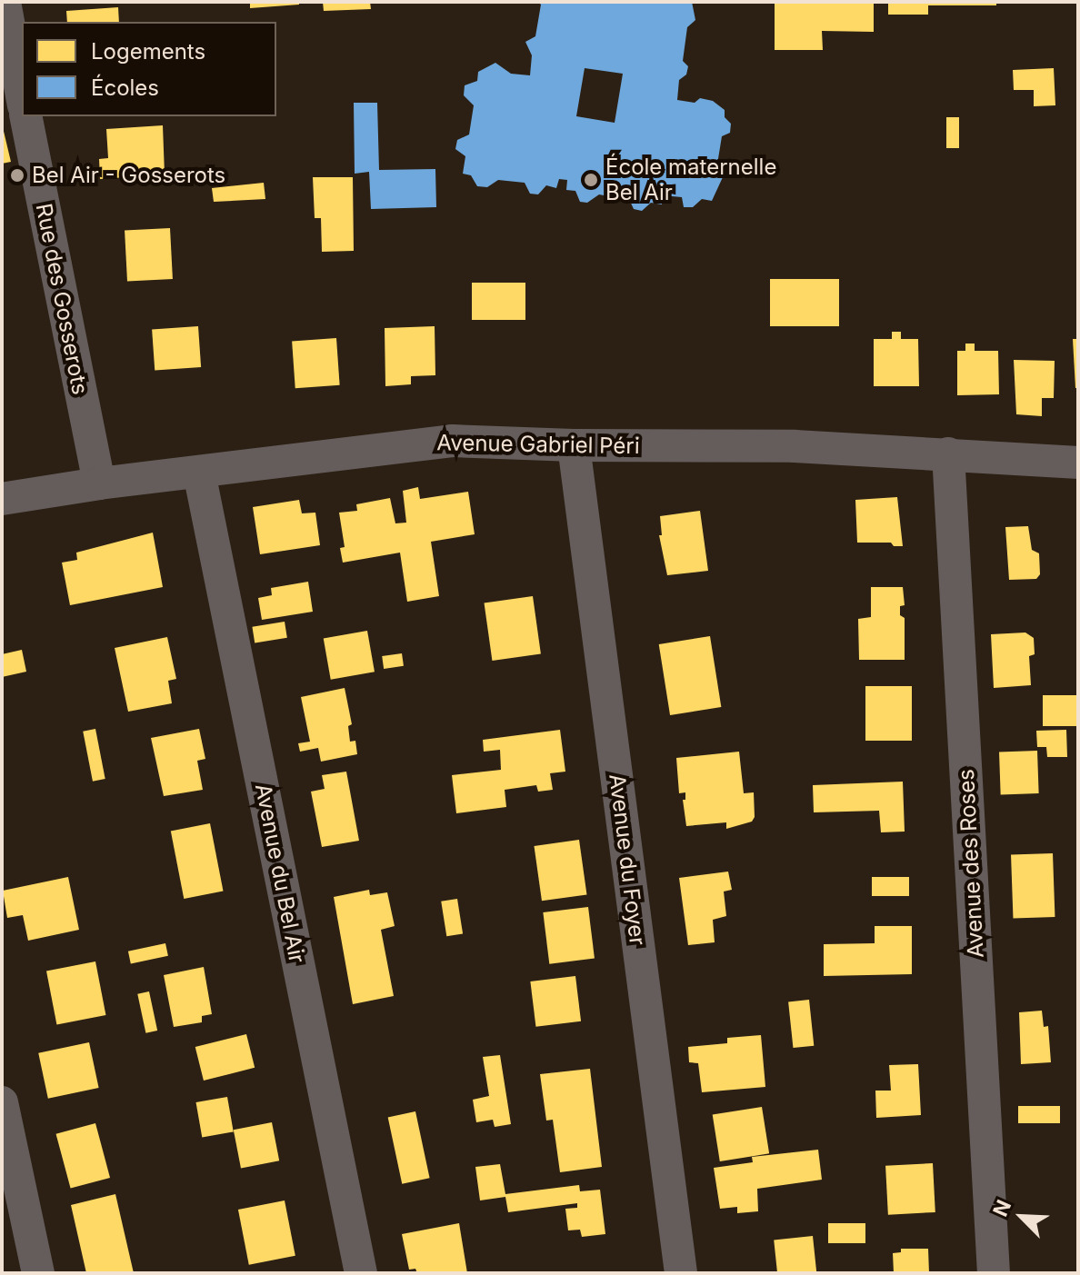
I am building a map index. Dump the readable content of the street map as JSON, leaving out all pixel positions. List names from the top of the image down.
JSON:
{
  "streets": {
    "street": [
      "Rue des Gosserots",
      "Avenue Gabriel Péri",
      "Avenue du Foyer",
      "Avenue des Roses",
      "Avenue du Bel Air"
    ]
  },
  "crossings": [
    ["Rue des Gosserots", "Avenue Gabriel Péri"],
    ["Avenue Gabriel Péri", "Avenue du Foyer"],
    ["Avenue Gabriel Péri", "Avenue des Roses"],
    ["Avenue Gabriel Péri", "Avenue du Bel Air"]
  ],
  "places": ["Bel Air - Gosserots", "École maternelle Bel Air"],
  "legend": ["Logements", "Écoles"],
  "north": "top left"
}
